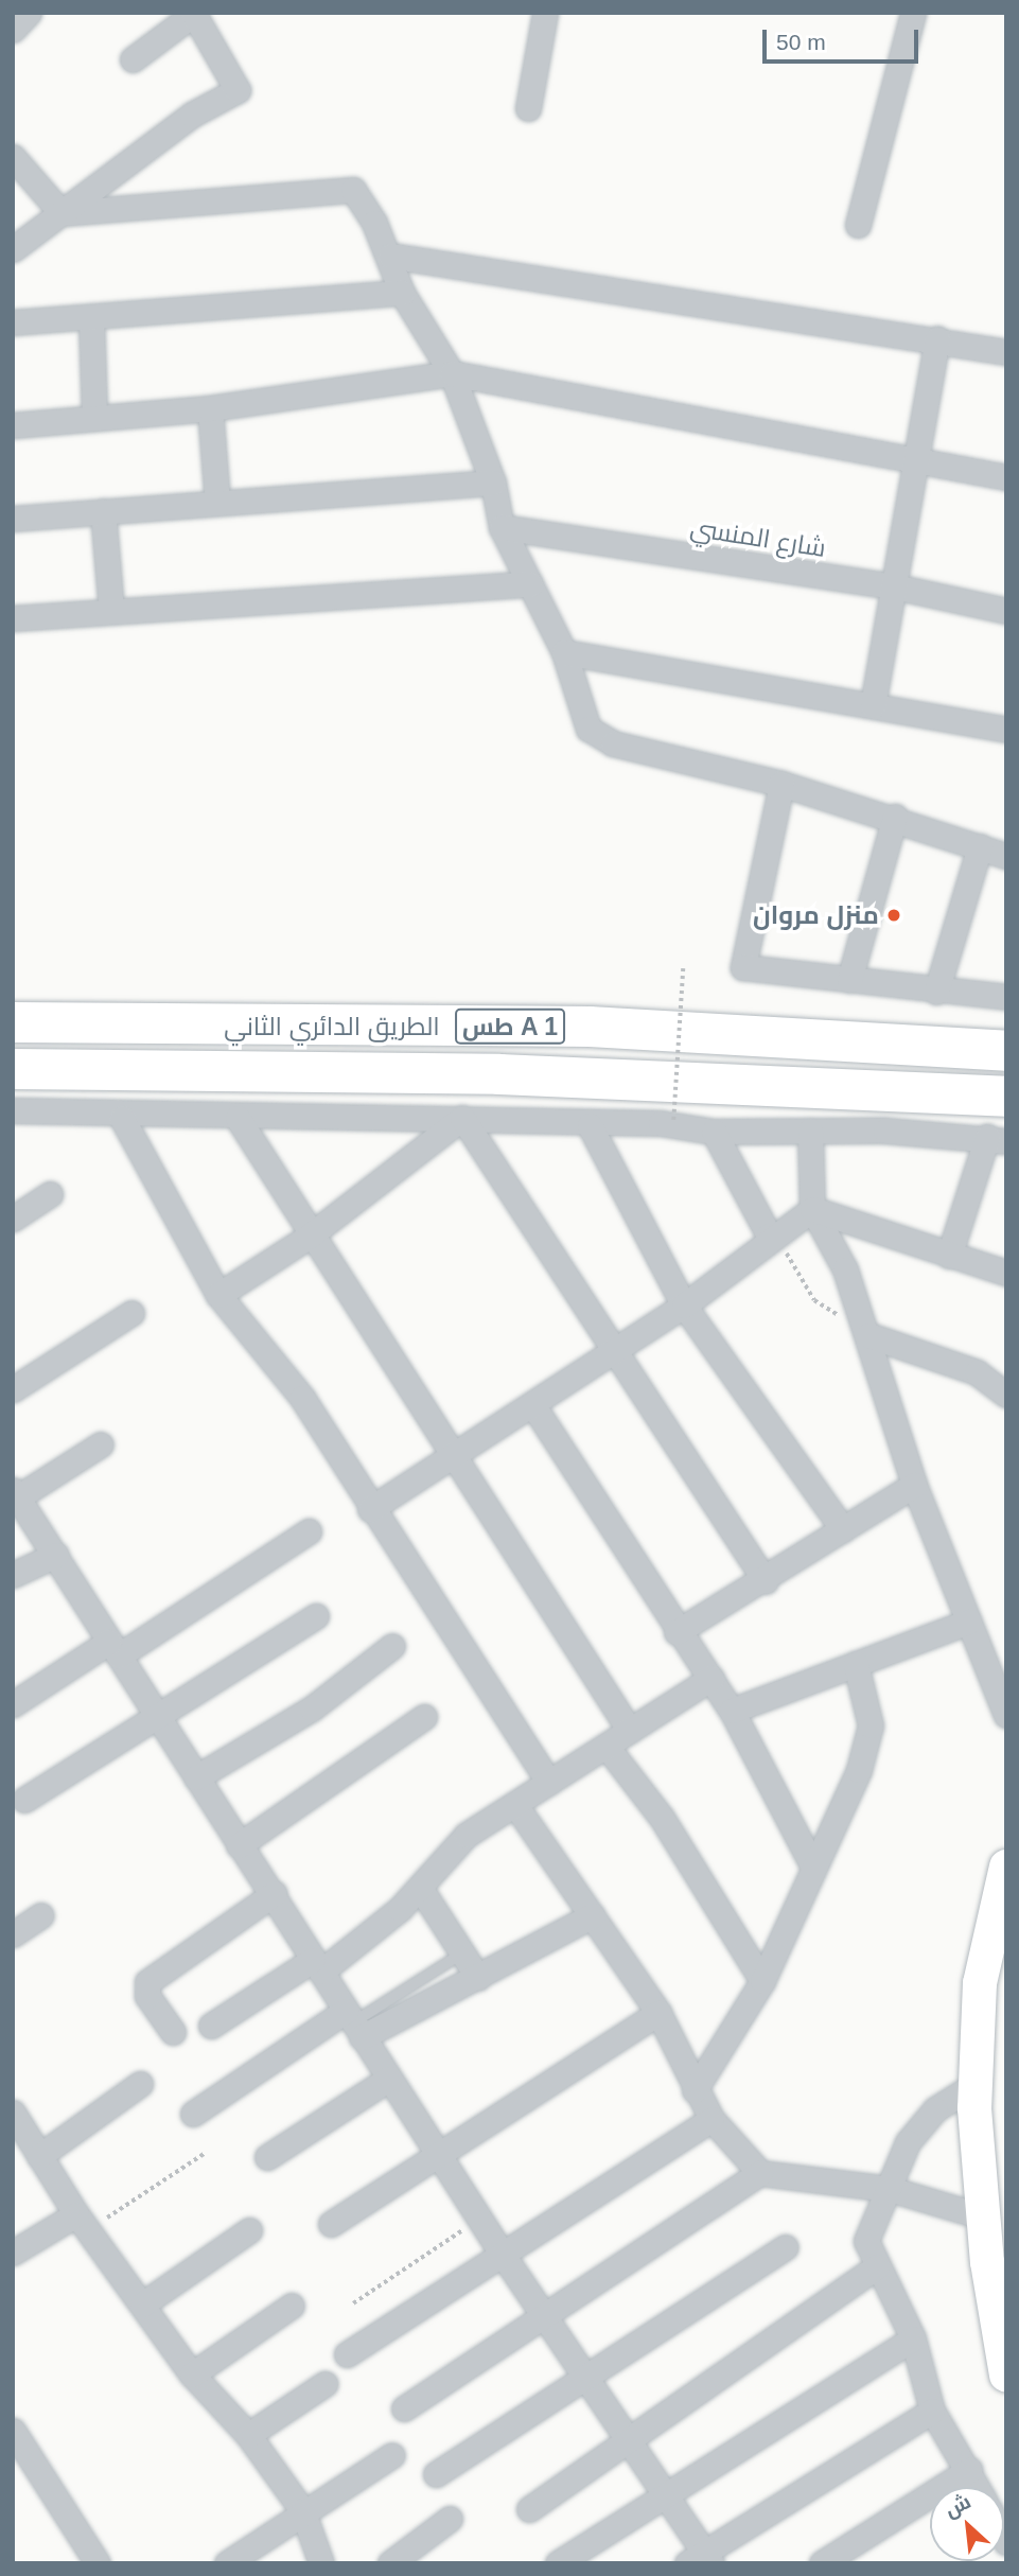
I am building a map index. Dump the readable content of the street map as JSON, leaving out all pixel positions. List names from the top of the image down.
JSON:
{
  "streets": {
    "highway": ["الطريق الدائري الثاني", "طس A 1"],
    "street": ["شارع المنسي"]
  },
  "places": ["منزل مروان"],
  "scale_bar": "50 m",
  "north": "top left"
}
